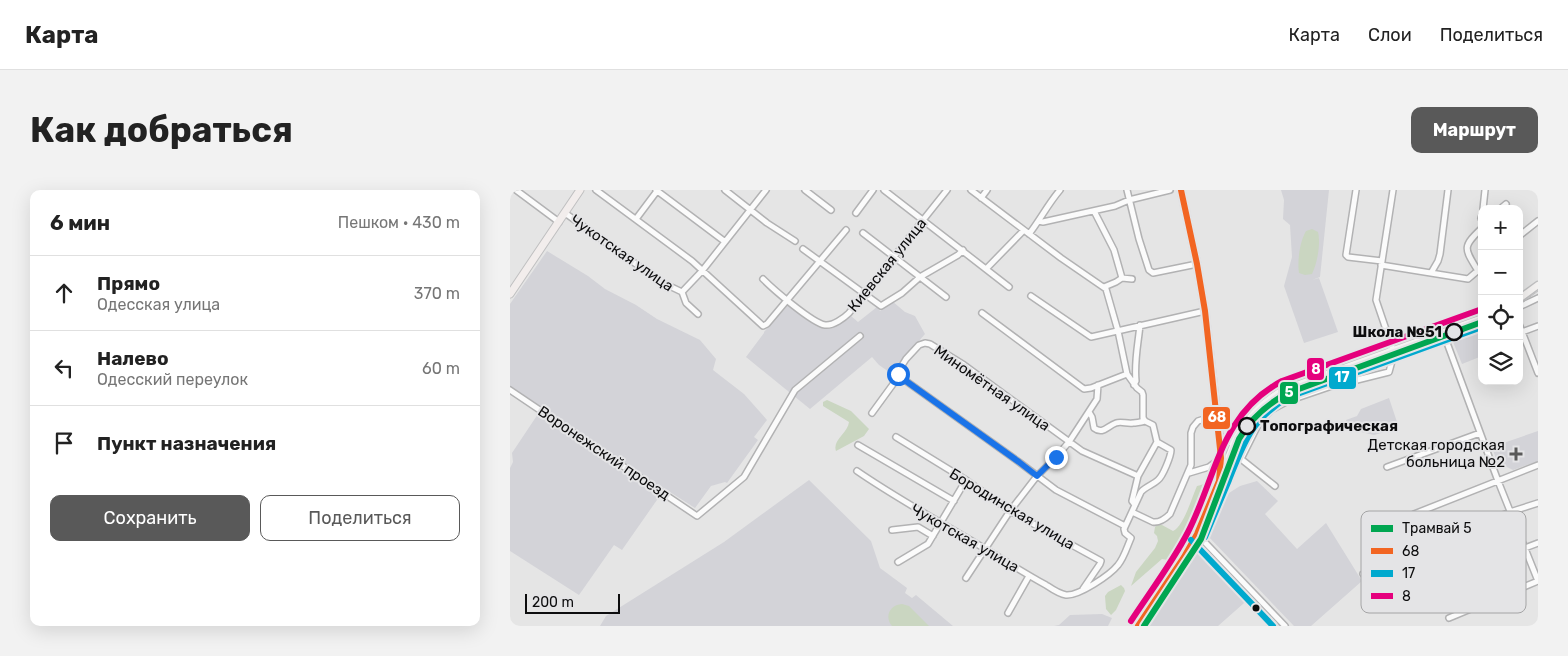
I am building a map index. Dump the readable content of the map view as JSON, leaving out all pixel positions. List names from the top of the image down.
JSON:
{
  "streets": {
    "street": [
      "Чукотская улица",
      "Киевская улица",
      "Миномётная улица",
      "Воронежский проезд",
      "Бородинская улица"
    ]
  },
  "crossings": [
    ["Чукотская улица", "Бородинская улица"]
  ],
  "places": {
    "other": ["Школа №51", "Топографическая"],
    "health": ["Детская городская больница №2"]
  },
  "lines": [
    "transit line 68",
    "transit line 8",
    "tram line 5",
    "transit line 17"
  ],
  "legend": [
    "Трамвай 5",
    "68",
    "17",
    "8"
  ],
  "scale_bar": "200 m",
  "page": {
    "header": "Карта",
    "nav": ["Карта", "Слои", "Поделиться"],
    "buttons": [
      "Маршрут",
      ["Сохранить", "Поделиться"]
    ],
    "title": "Как добраться",
    "heading": ["6 мин", "Пешком · 430 m"],
    "map_buttons": ["+", "−"],
    "list": [
      ["Прямо", "Одесская улица", "370 m"],
      ["Налево", "Одесский переулок", "60 m"],
      "Пункт назначения"
    ],
    "scale": "200 m"
  }
}
